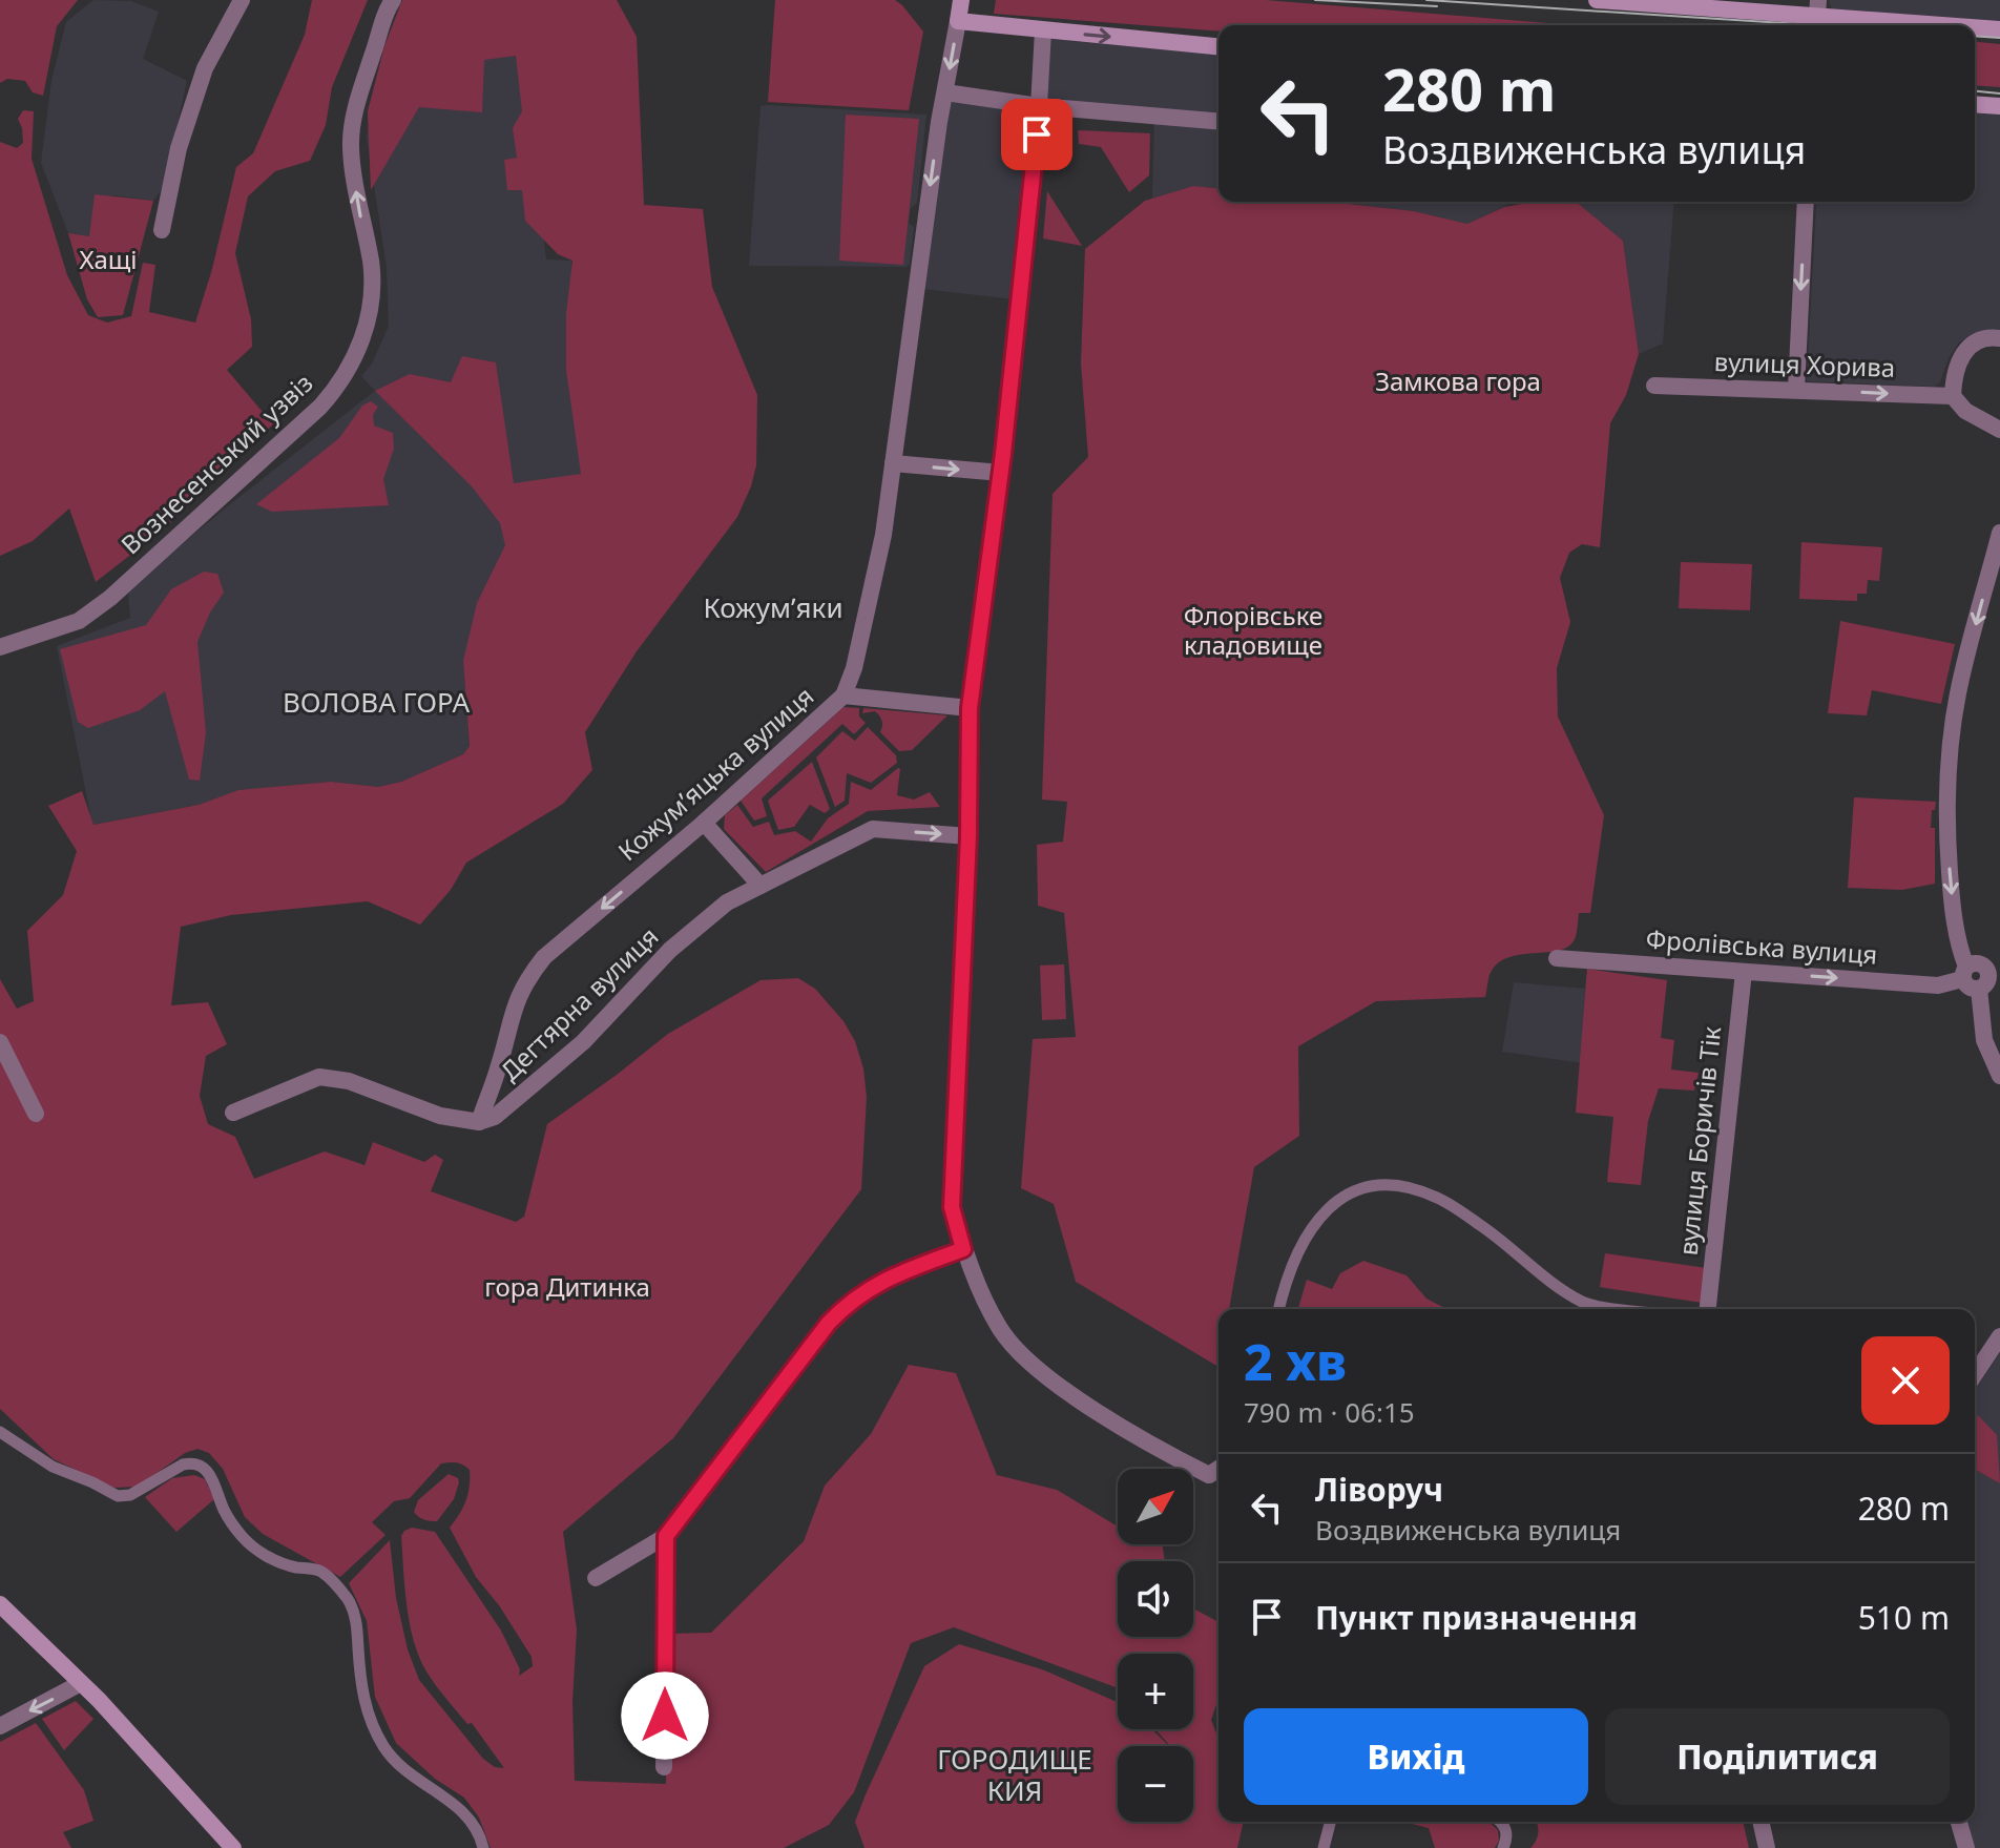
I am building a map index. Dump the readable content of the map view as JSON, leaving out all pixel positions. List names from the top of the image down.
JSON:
{
  "streets": {
    "street": [
      "вулиця Хорива",
      "Вознесенський узвіз",
      "Кожумʼяцька вулиця",
      "Фролівська вулиця",
      "Дегтярна вулиця",
      "вулиця Боричів Тік"
    ]
  },
  "crossings": [
    ["Кожумʼяцька вулиця", "Дегтярна вулиця"],
    ["Фролівська вулиця", "вулиця Боричів Тік"]
  ],
  "one_way": ["вулиця Хорива", "Вознесенський узвіз", "Фролівська вулиця"],
  "districts": ["Кожумʼяки", "ВОЛОВА ГОРА", "ГОРОДИЩЕ КИЯ"],
  "parks": [
    "Хащі",
    "Замкова гора",
    "Флорівське кладовище",
    "гора Дитинка"
  ],
  "north": "top right",
  "page": {
    "turn": ["280 m", "Воздвиженська вулиця"],
    "heading": ["2 хв", "790 m · 06:15"],
    "list": [
      {
        "name": "Ліворуч",
        "note": "Воздвиженська вулиця",
        "value": "280 m"
      },
      {
        "name": "Пункт призначення",
        "value": "510 m"
      }
    ],
    "map_buttons": ["+", "−"],
    "buttons": ["Вихід", "Поділитися"]
  }
}
